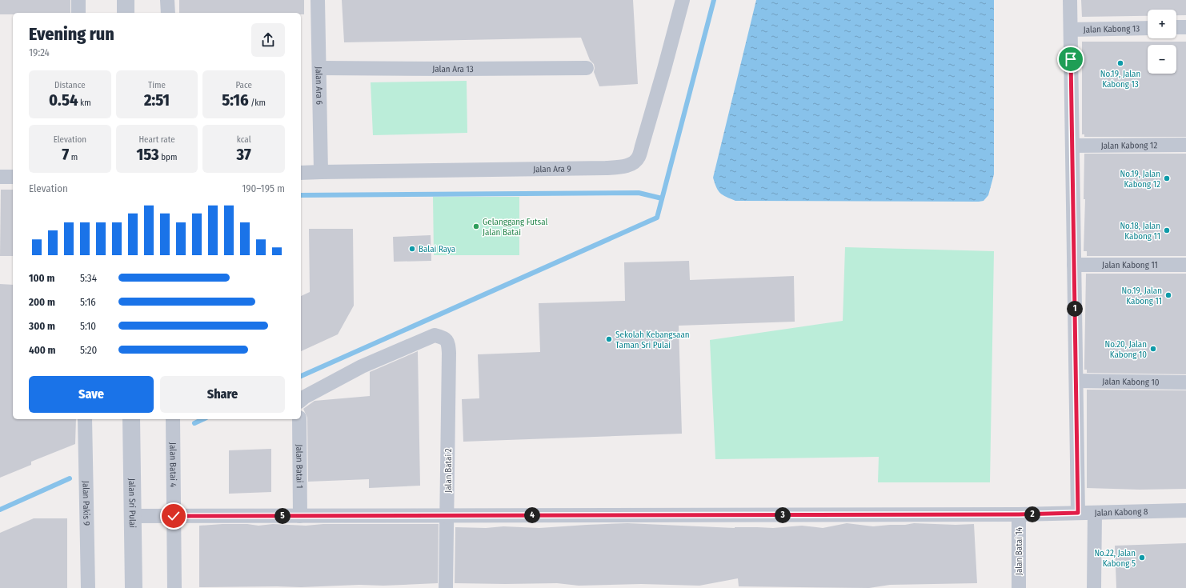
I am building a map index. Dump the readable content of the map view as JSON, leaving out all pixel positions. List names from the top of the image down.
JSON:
{
  "streets": {
    "street": [
      "Jalan Kabong 13",
      "Jalan Ara 13",
      "Jalan Ara 6",
      "Jalan Kabong 12",
      "Jalan Ara 9",
      "Jalan Kabong 11",
      "Jalan Kabong 10",
      "Jalan Batai 4",
      "Jalan Batai 1",
      "Jalan Batai 2",
      "Jalan Pakis 9",
      "Jalan Sri Pulai",
      "Jalan Kabong 8",
      "Jalan Batai 14"
    ]
  },
  "crossings": [
    ["Jalan Ara 13", "Jalan Ara 6"],
    ["Jalan Ara 6", "Jalan Ara 9"],
    ["Jalan Batai 4", "Jalan Kabong 8"],
    ["Jalan Batai 1", "Jalan Kabong 8"],
    ["Jalan Batai 2", "Jalan Kabong 8"],
    ["Jalan Sri Pulai", "Jalan Kabong 8"],
    ["Jalan Kabong 8", "Jalan Batai 14"]
  ],
  "places": [
    "No.19, Jalan Kabong 13",
    "No.19, Jalan Kabong 12",
    "Gelanggang Futsal Jalan Batai",
    "No.18, Jalan Kabong 11",
    "Balai Raya",
    "No.19, Jalan Kabong 11",
    "Sekolah Kebangsaan Taman Sri Pulai",
    "No.20, Jalan Kabong 10",
    "No.22, Jalan Kabong 5"
  ],
  "page": {
    "map_buttons": ["+", "−"],
    "heading": ["Evening run", "19:24"],
    "stats": [
      ["Distance", "0.54 km"],
      ["Time", "2:51"],
      ["Pace", "5:16 /km"],
      ["Elevation", "7 m"],
      ["Heart rate", "153 bpm"],
      ["kcal", "37"]
    ],
    "chart": ["Elevation", "190–195 m"],
    "list": [
      {
        "name": "100 m",
        "note": "5:34"
      },
      {
        "name": "200 m",
        "note": "5:16"
      },
      {
        "name": "300 m",
        "note": "5:10"
      },
      {
        "name": "400 m",
        "note": "5:20"
      }
    ],
    "pins": [
      "1",
      "2",
      "3",
      "4",
      "5"
    ],
    "buttons": ["Save", "Share"]
  }
}
